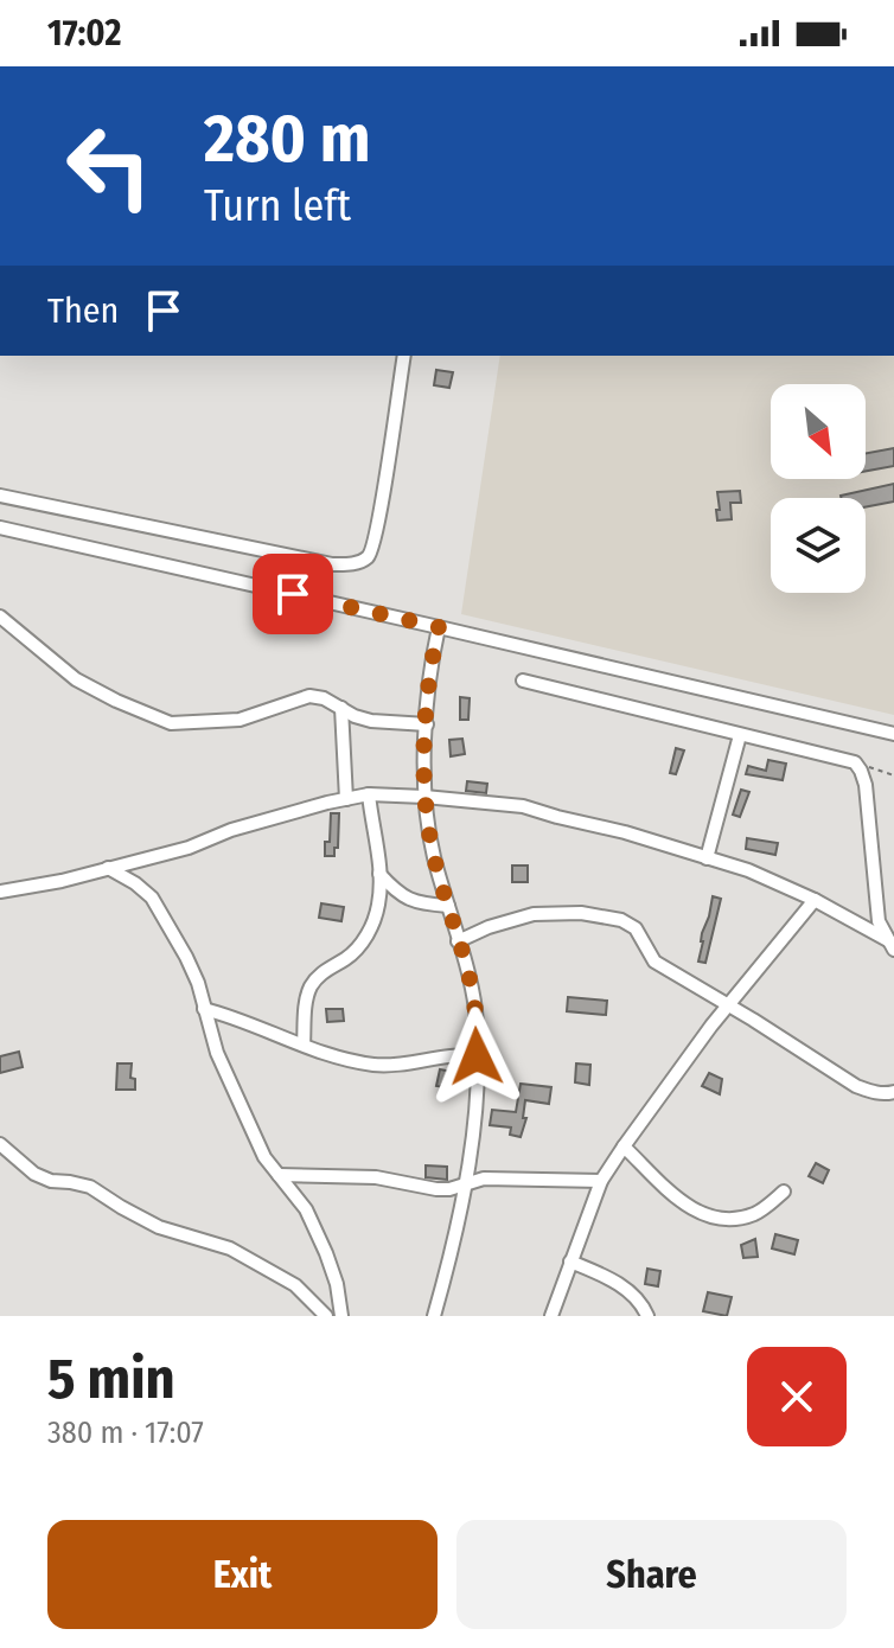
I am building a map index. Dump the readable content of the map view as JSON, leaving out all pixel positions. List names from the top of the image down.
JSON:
{
  "north": "bottom right",
  "page": {
    "status": "17:02",
    "turn": ["280 m", "Turn left"],
    "then": "Then",
    "heading": ["5 min", "380 m · 17:07"],
    "buttons": ["Exit", "Share"]
  }
}
